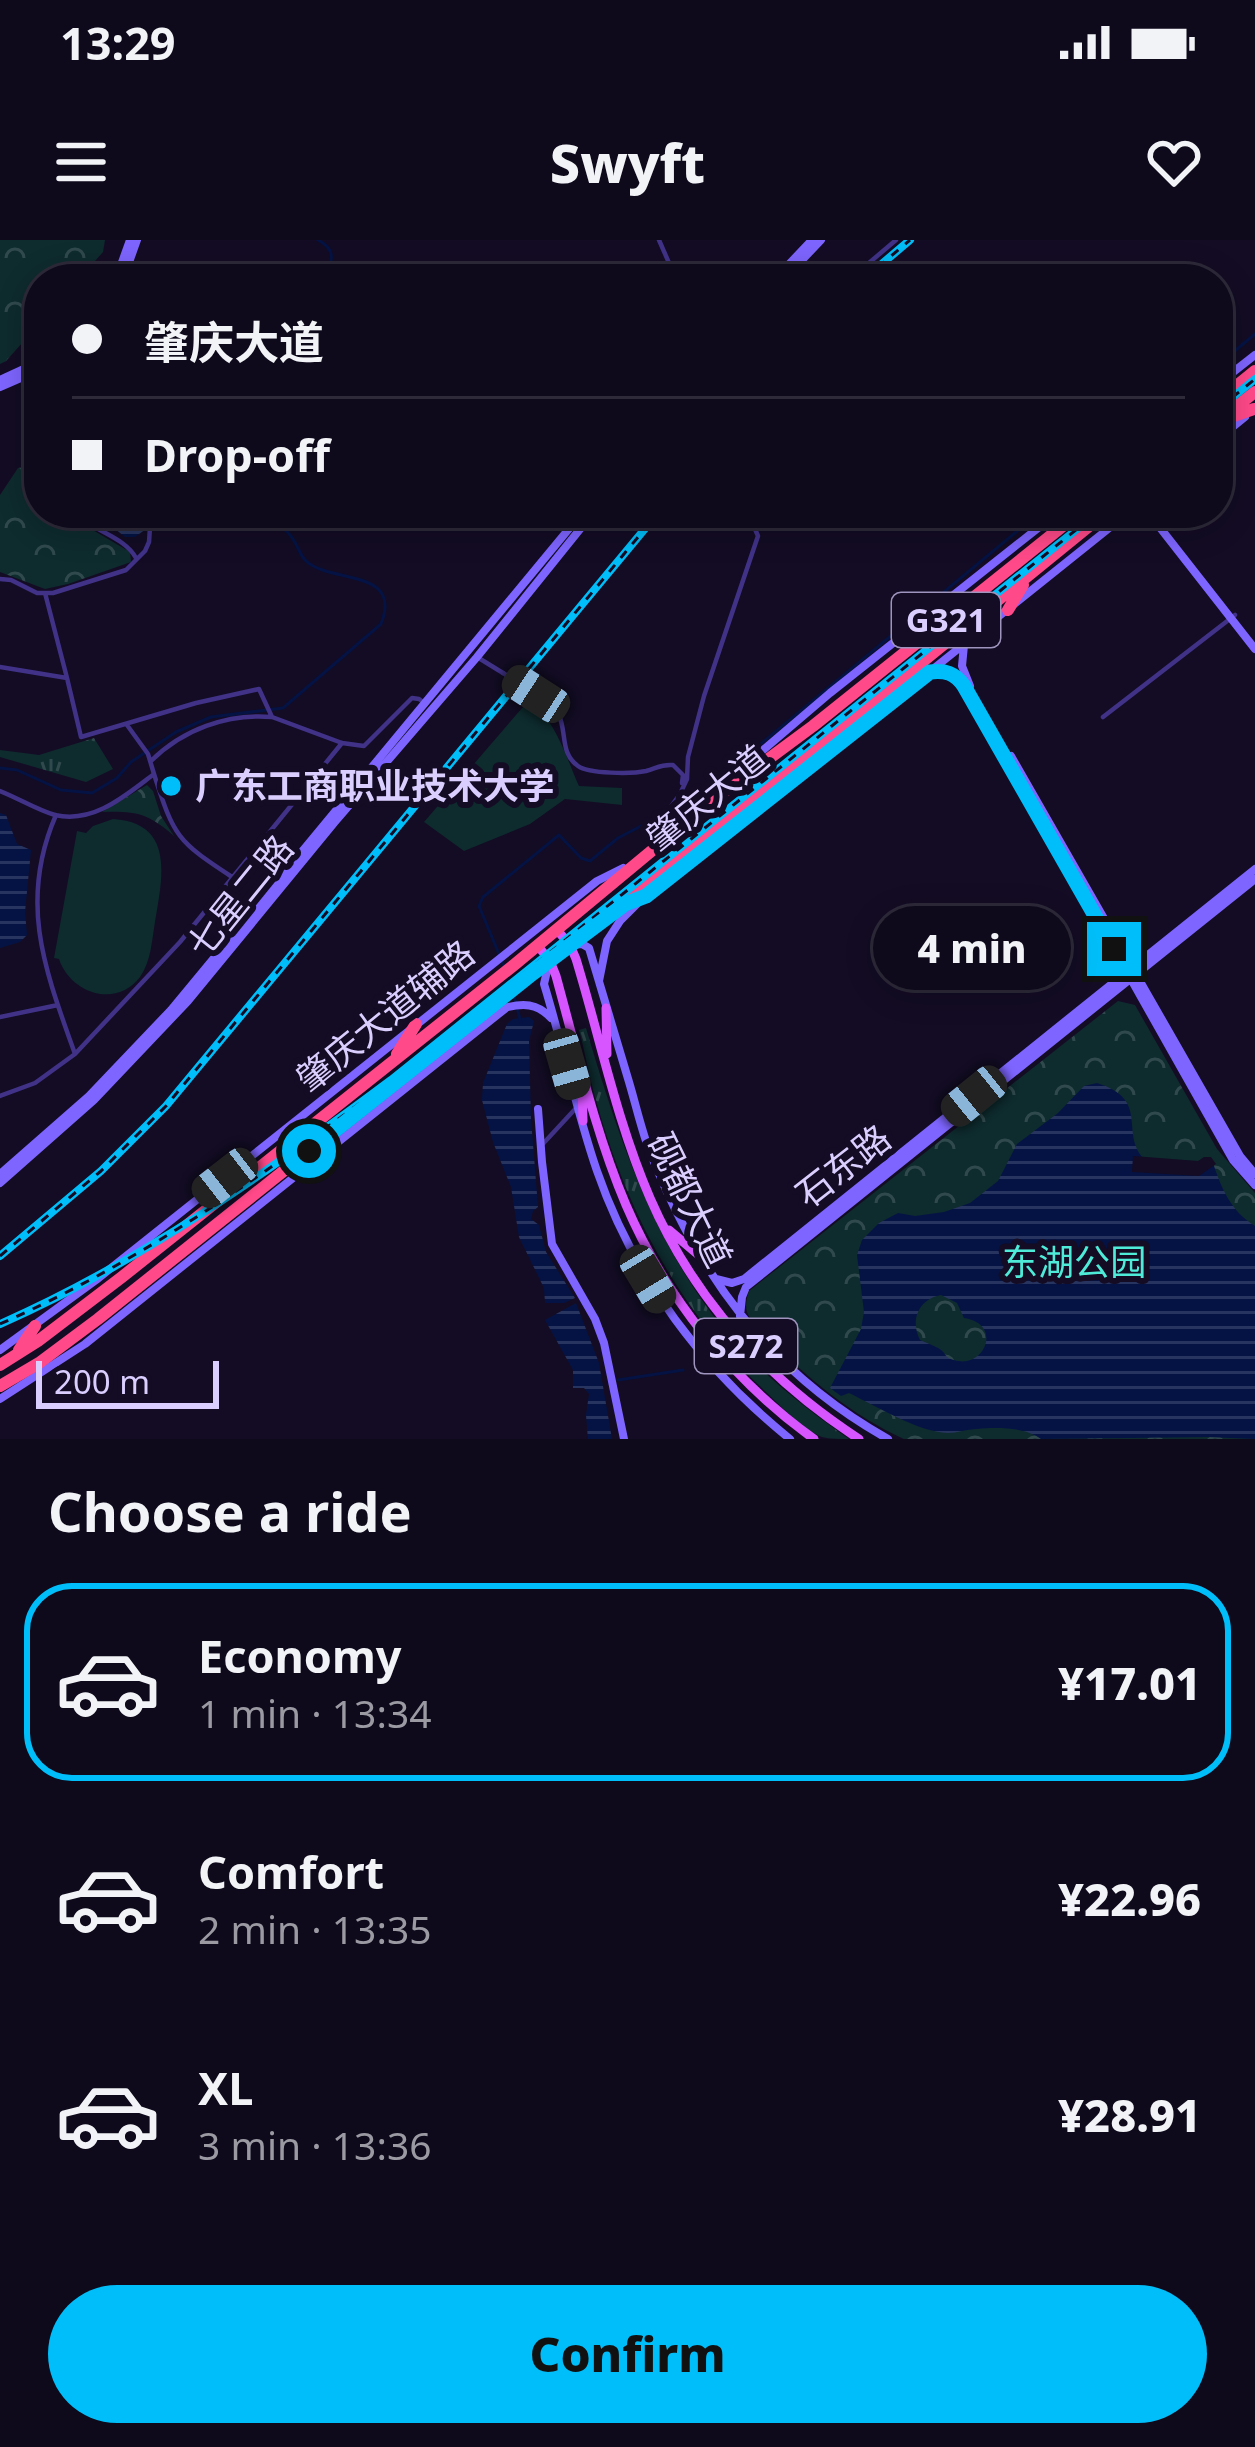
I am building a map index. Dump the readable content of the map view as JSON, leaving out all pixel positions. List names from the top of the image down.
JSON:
{
  "streets": {
    "highway": ["G321", "肇庆大道"],
    "main road": ["砚都大道", "S272"],
    "street": ["七星二路", "肇庆大道辅路", "石东路"]
  },
  "crossings": [
    ["肇庆大道", "肇庆大道辅路"],
    ["肇庆大道", "砚都大道"]
  ],
  "parks": ["东湖公园"],
  "places": ["广东工商职业技术大学"],
  "scale_bar": "200 m",
  "page": {
    "status": "13:29",
    "header": "Swyft",
    "banner": ["肇庆大道", "Drop-off"],
    "bubble": "4 min",
    "scale": "200 m",
    "heading": "Choose a ride",
    "list": [
      {
        "name": "Economy",
        "note": "1 min · 13:34",
        "value": "¥17.01"
      },
      {
        "name": "Comfort",
        "note": "2 min · 13:35",
        "value": "¥22.96"
      },
      {
        "name": "XL",
        "note": "3 min · 13:36",
        "value": "¥28.91"
      }
    ],
    "buttons": "Confirm"
  }
}
